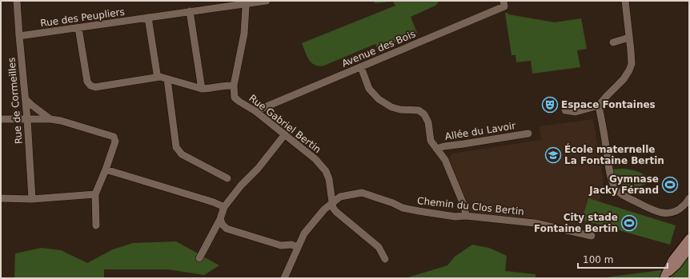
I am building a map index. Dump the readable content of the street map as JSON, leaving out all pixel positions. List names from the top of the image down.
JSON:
{
  "streets": {
    "street": [
      "Rue des Peupliers",
      "Avenue des Bois",
      "Rue de Cormeilles",
      "Rue Gabriel Bertin",
      "Allée du Lavoir",
      "Chemin du Clos Bertin"
    ]
  },
  "crossings": [
    ["Rue des Peupliers", "Rue de Cormeilles"],
    ["Rue des Peupliers", "Rue Gabriel Bertin"],
    ["Avenue des Bois", "Rue Gabriel Bertin"],
    ["Rue Gabriel Bertin", "Chemin du Clos Bertin"]
  ],
  "places": {
    "theatre": ["Espace Fontaines"],
    "school or university": ["École maternelle La Fontaine Bertin"],
    "sports": ["Gymnase Jacky Férand", "City stade Fontaine Bertin"]
  },
  "scale_bar": "100 m"
}
